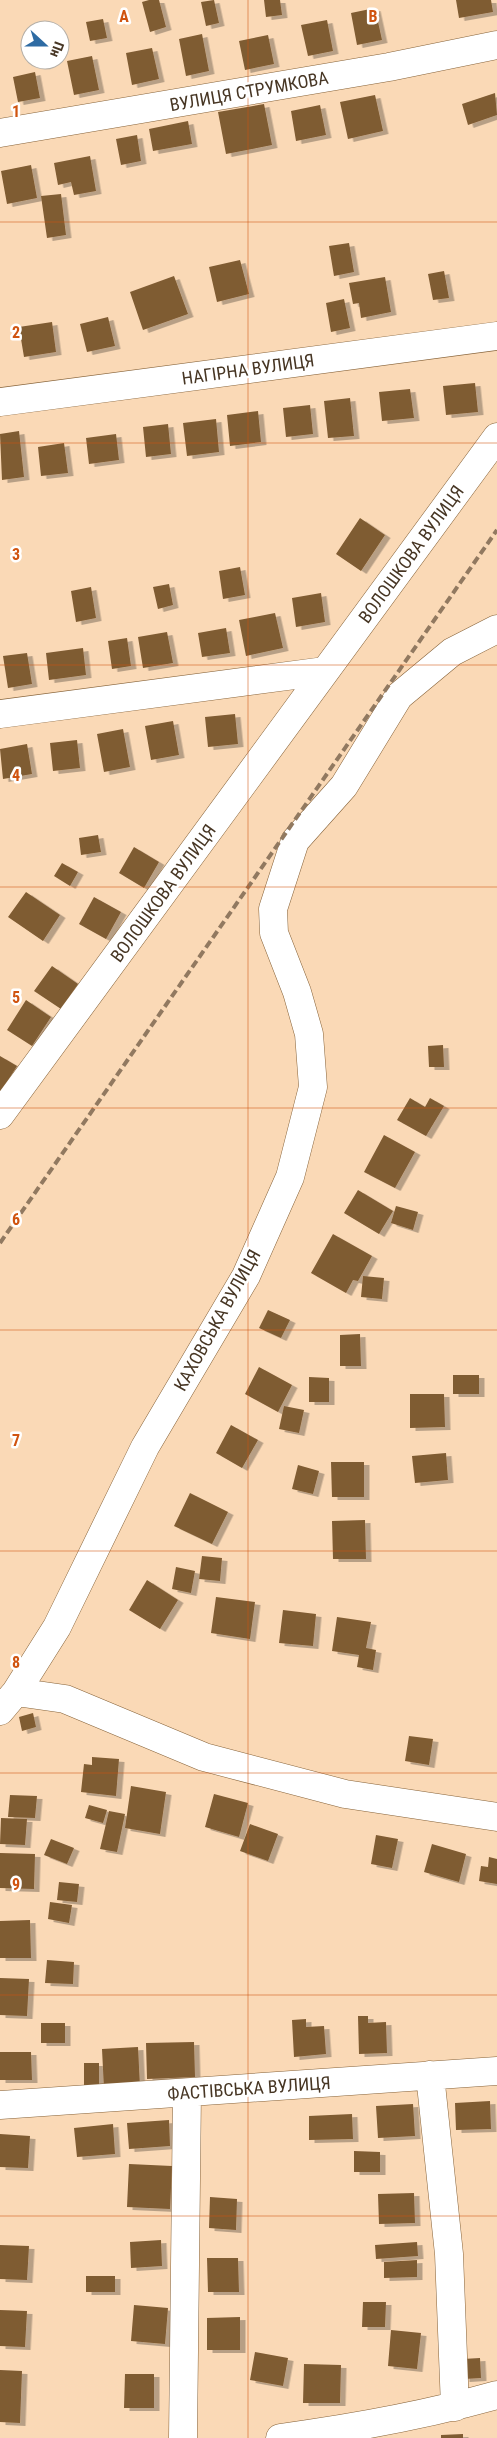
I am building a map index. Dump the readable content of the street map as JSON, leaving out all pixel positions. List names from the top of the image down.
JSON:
{
  "streets": {
    "street": [
      "ВУЛИЦЯ СТРУМКОВА",
      "НАГІРНА ВУЛИЦЯ",
      "ВОЛОШКОВА ВУЛИЦЯ",
      "КАХОВСЬКА ВУЛИЦЯ",
      "ФАСТІВСЬКА ВУЛИЦЯ"
    ]
  },
  "north": "right",
  "grid": {
    "columns": ["A", "B"],
    "rows": [
      "1",
      "2",
      "3",
      "4",
      "5",
      "6",
      "7",
      "8",
      "9"
    ]
  }
}
